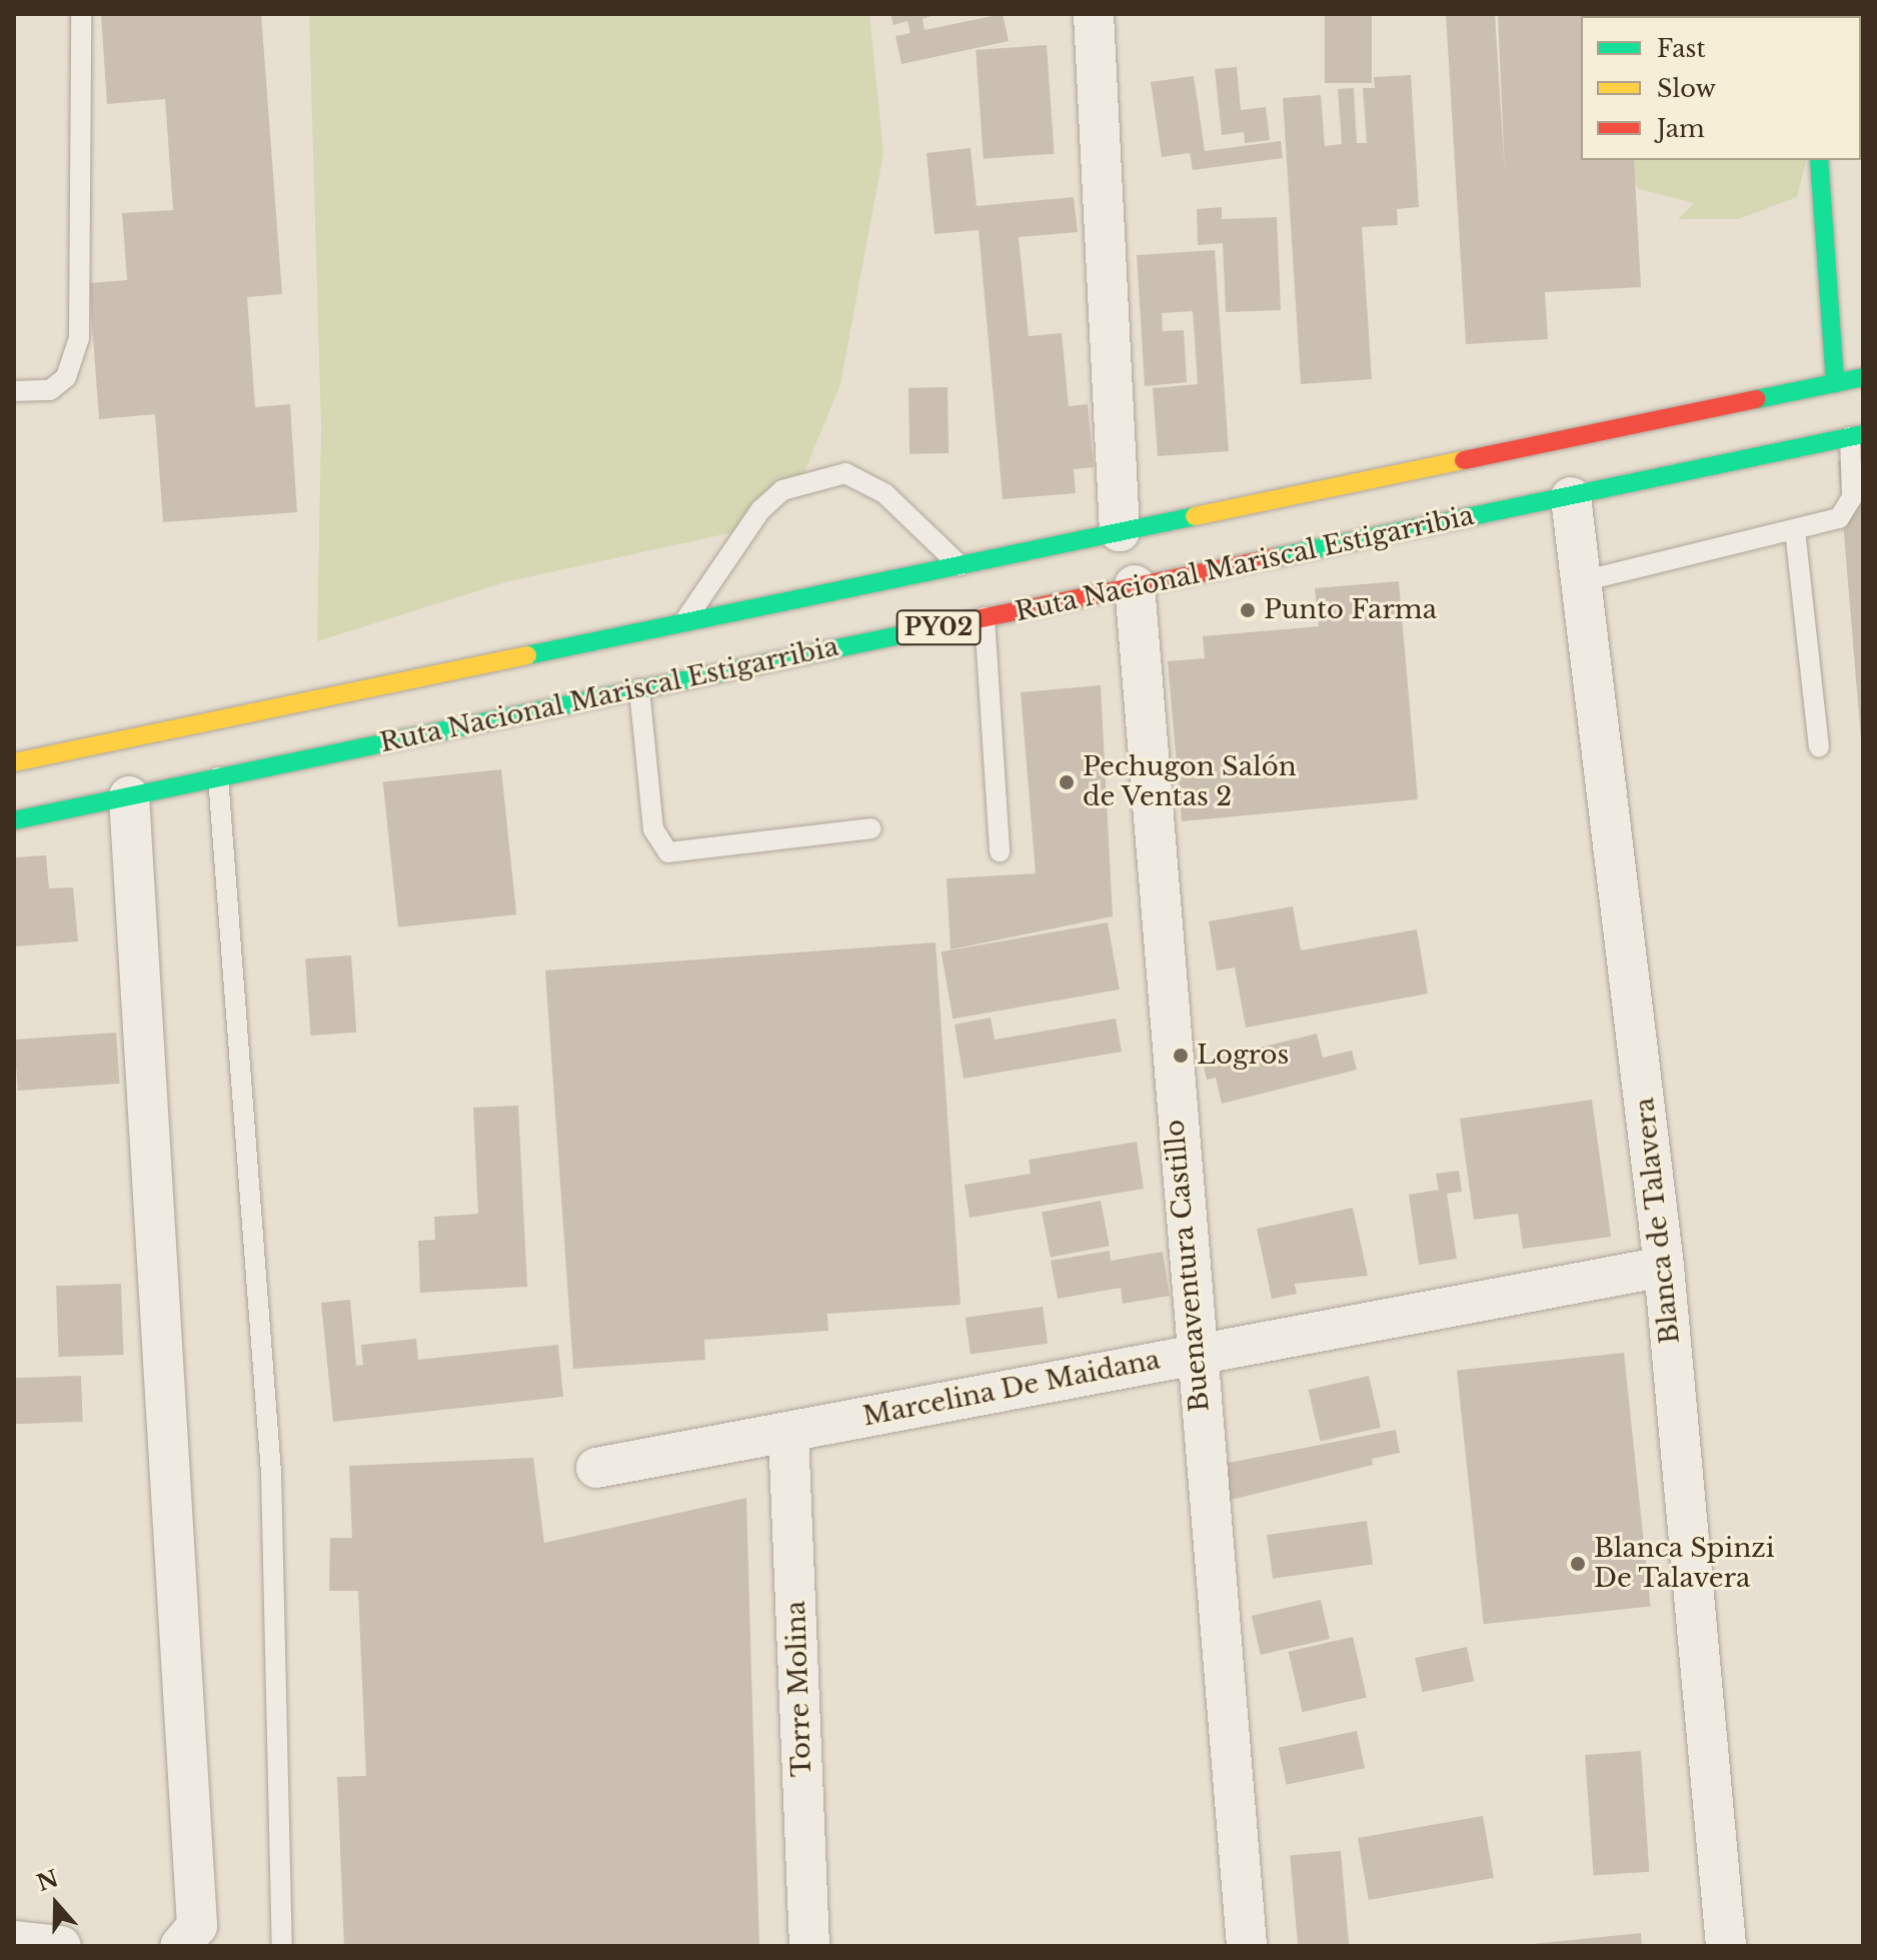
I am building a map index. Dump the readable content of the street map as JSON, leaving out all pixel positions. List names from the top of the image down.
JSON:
{
  "streets": {
    "main road": ["Ruta Nacional Mariscal Estigarribia", "PY02"],
    "street": [
      "Blanca de Talavera",
      "Buenaventura Castillo",
      "Marcelina De Maidana",
      "Torre Molina"
    ]
  },
  "crossings": [
    ["Ruta Nacional Mariscal Estigarribia", "Blanca de Talavera"],
    ["Ruta Nacional Mariscal Estigarribia", "Buenaventura Castillo"],
    ["Blanca de Talavera", "Marcelina De Maidana"],
    ["Buenaventura Castillo", "Marcelina De Maidana"],
    ["Marcelina De Maidana", "Torre Molina"]
  ],
  "places": [
    "Punto Farma",
    "Pechugon Salón de Ventas 2",
    "Logros",
    "Blanca Spinzi De Talavera"
  ],
  "legend": ["Fast", "Slow", "Jam"],
  "north": "top"
}
